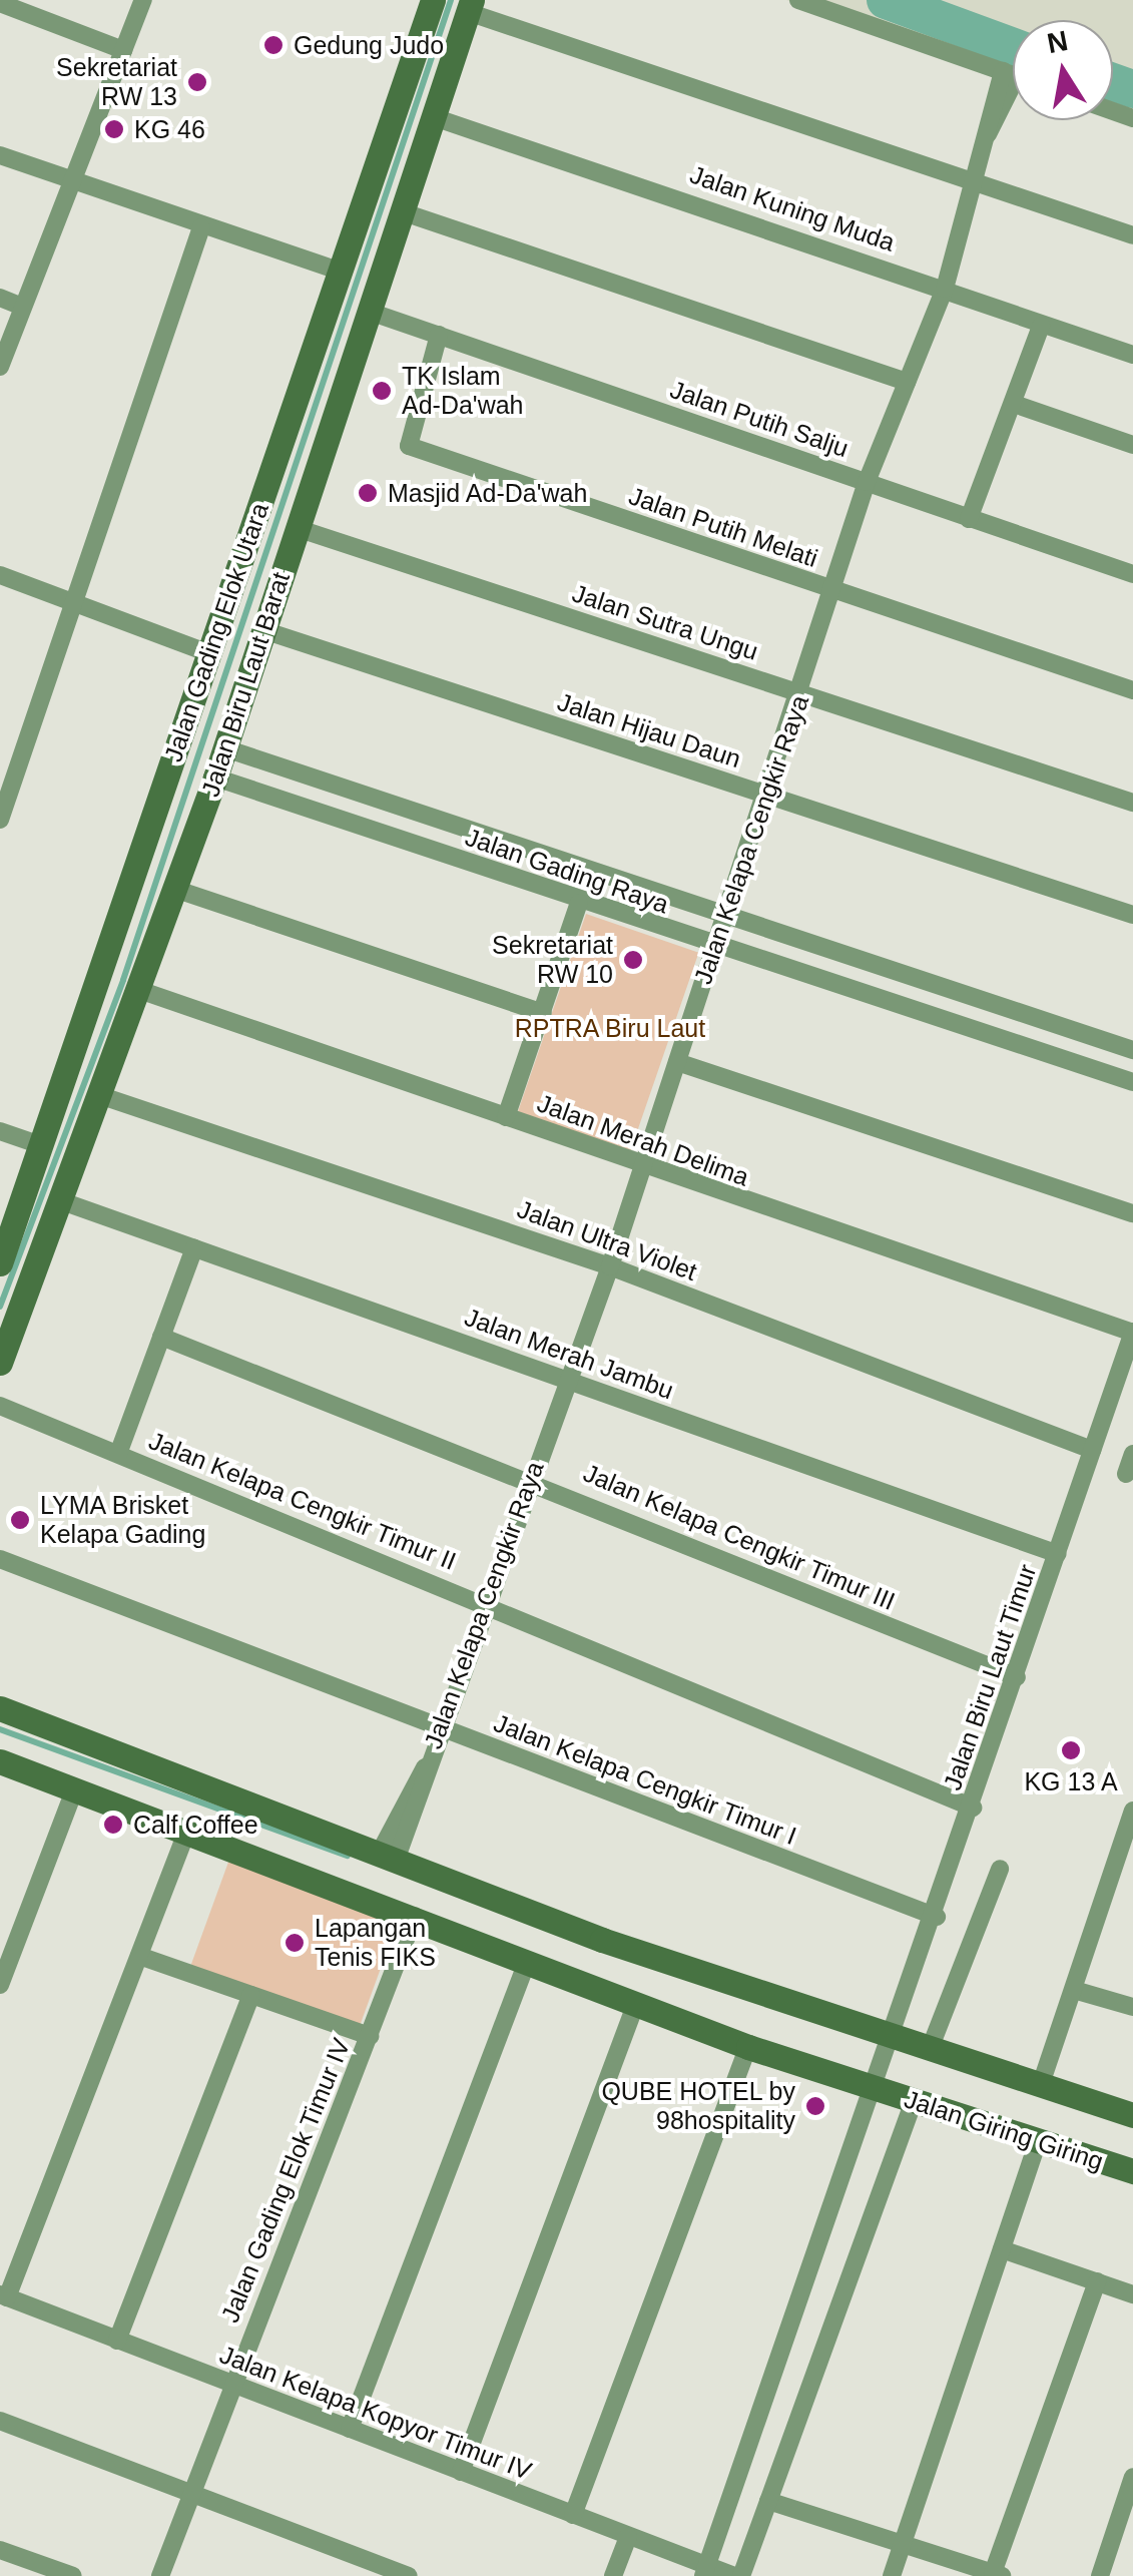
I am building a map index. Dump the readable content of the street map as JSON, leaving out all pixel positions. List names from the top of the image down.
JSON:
{
  "streets": {
    "street": [
      "Jalan Kuning Muda",
      "Jalan Putih Salju",
      "Jalan Putih Melati",
      "Jalan Sutra Ungu",
      "Jalan Gading Elok Utara",
      "Jalan Biru Laut Barat",
      "Jalan Hijau Daun",
      "Jalan Kelapa Cengkir Raya",
      "Jalan Gading Raya",
      "Jalan Merah Delima",
      "Jalan Ultra Violet",
      "Jalan Merah Jambu",
      "Jalan Kelapa Cengkir Timur II",
      "Jalan Kelapa Cengkir Timur III",
      "Jalan Biru Laut Timur",
      "Jalan Kelapa Cengkir Timur I",
      "Jalan Giring Giring",
      "Jalan Gading Elok Timur IV",
      "Jalan Kelapa Kopyor Timur IV"
    ]
  },
  "crossings": [
    ["Jalan Kuning Muda", "Jalan Biru Laut Barat"],
    ["Jalan Kuning Muda", "Jalan Kelapa Cengkir Raya"],
    ["Jalan Putih Salju", "Jalan Putih Melati"],
    ["Jalan Putih Salju", "Jalan Biru Laut Barat"],
    ["Jalan Putih Salju", "Jalan Kelapa Cengkir Raya"],
    ["Jalan Putih Melati", "Jalan Kelapa Cengkir Raya"],
    ["Jalan Sutra Ungu", "Jalan Biru Laut Barat"],
    ["Jalan Sutra Ungu", "Jalan Kelapa Cengkir Raya"],
    ["Jalan Biru Laut Barat", "Jalan Hijau Daun"],
    ["Jalan Biru Laut Barat", "Jalan Gading Raya"],
    ["Jalan Biru Laut Barat", "Jalan Merah Delima"],
    ["Jalan Biru Laut Barat", "Jalan Ultra Violet"],
    ["Jalan Biru Laut Barat", "Jalan Merah Jambu"],
    ["Jalan Hijau Daun", "Jalan Kelapa Cengkir Raya"],
    ["Jalan Kelapa Cengkir Raya", "Jalan Gading Raya"],
    ["Jalan Kelapa Cengkir Raya", "Jalan Merah Delima"],
    ["Jalan Kelapa Cengkir Raya", "Jalan Ultra Violet"],
    ["Jalan Kelapa Cengkir Raya", "Jalan Merah Jambu"],
    ["Jalan Kelapa Cengkir Raya", "Jalan Kelapa Cengkir Timur II"],
    ["Jalan Kelapa Cengkir Raya", "Jalan Kelapa Cengkir Timur III"],
    ["Jalan Kelapa Cengkir Raya", "Jalan Kelapa Cengkir Timur I"],
    ["Jalan Merah Delima", "Jalan Biru Laut Timur"],
    ["Jalan Ultra Violet", "Jalan Biru Laut Timur"],
    ["Jalan Merah Jambu", "Jalan Biru Laut Timur"],
    ["Jalan Kelapa Cengkir Timur II", "Jalan Biru Laut Timur"],
    ["Jalan Kelapa Cengkir Timur III", "Jalan Biru Laut Timur"],
    ["Jalan Biru Laut Timur", "Jalan Kelapa Cengkir Timur I"],
    ["Jalan Gading Elok Timur IV", "Jalan Kelapa Kopyor Timur IV"]
  ],
  "parks": ["RPTRA Biru Laut"],
  "places": [
    "Gedung Judo",
    "Sekretariat RW 13",
    "KG 46",
    "TK Islam Ad-Da'wah",
    "Masjid Ad-Da'wah",
    "Sekretariat RW 10",
    "LYMA Brisket Kelapa Gading",
    "KG 13 A",
    "Calf Coffee",
    "Lapangan Tenis FIKS",
    "QUBE HOTEL by 98hospitality"
  ],
  "north": "top"
}
